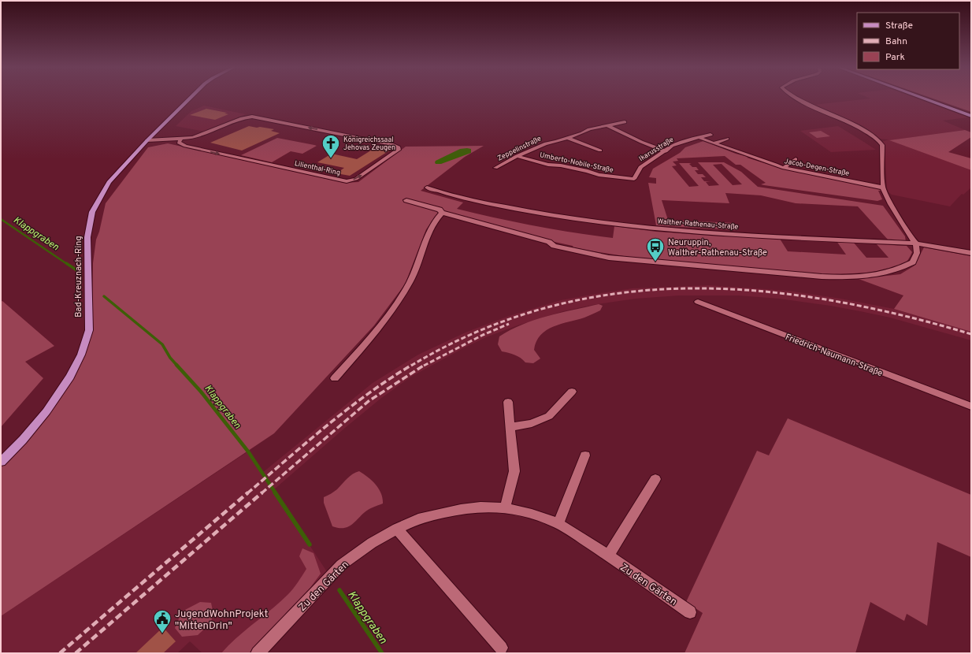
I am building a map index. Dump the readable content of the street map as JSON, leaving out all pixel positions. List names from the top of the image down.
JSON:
{
  "streets": {
    "main road": ["Bad-Kreuznach-Ring"],
    "street": [
      "Zeppelinstraße",
      "Ikarusstraße",
      "Umberto-Nobile-Straße",
      "Jacob-Degen-Straße",
      "Lilienthal-Ring",
      "Walther-Rathenau-Straße",
      "Friedrich-Naumann-Straße",
      "Zu den Gärten"
    ]
  },
  "crossings": [
    ["Zeppelinstraße", "Umberto-Nobile-Straße"],
    ["Ikarusstraße", "Umberto-Nobile-Straße"],
    ["Ikarusstraße", "Jacob-Degen-Straße"],
    ["Lilienthal-Ring", "Bad-Kreuznach-Ring"]
  ],
  "water": ["Klappgraben"],
  "places": {
    "church": ["Königreichssaal Jehovas Zeugen"],
    "bus stop": ["Neuruppin, Walther-Rathenau-Straße"],
    "public building": ["JugendWohnProjekt \"MittenDrin\""]
  },
  "legend": ["Straße", "Bahn", "Park"]
}
